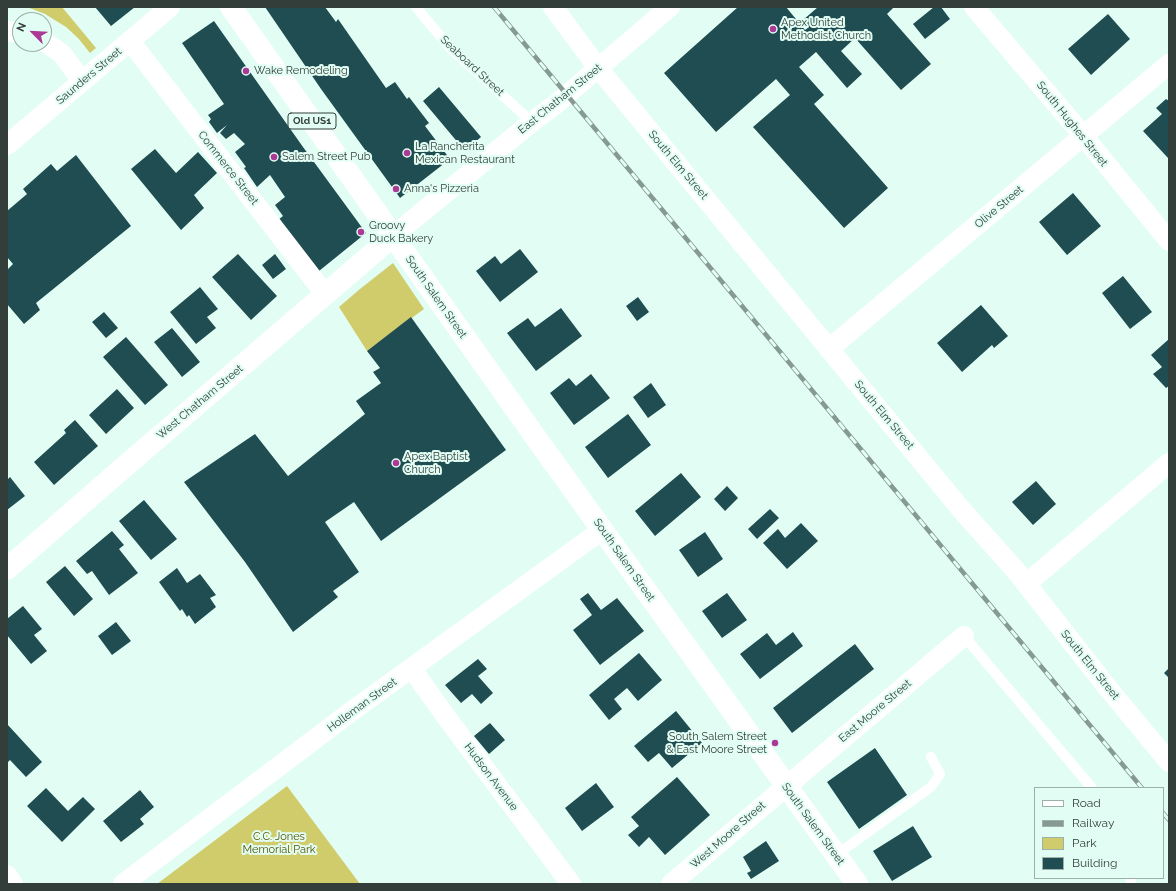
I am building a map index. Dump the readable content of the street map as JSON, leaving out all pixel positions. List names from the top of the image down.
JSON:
{
  "streets": {
    "main road": ["Old US1", "South Salem Street", "West Chatham Street"],
    "street": [
      "Saunders Street",
      "East Chatham Street",
      "South Hughes Street",
      "South Elm Street",
      "Commerce Street",
      "Olive Street",
      "Holleman Street",
      "East Moore Street",
      "Hudson Avenue",
      "West Moore Street"
    ],
    "lane": ["Seaboard Street"]
  },
  "crossings": [
    ["Seaboard Street", "East Chatham Street"],
    ["Saunders Street", "Commerce Street"],
    ["East Chatham Street", "Old US1"],
    ["East Chatham Street", "South Elm Street"],
    ["East Chatham Street", "South Salem Street"],
    ["East Chatham Street", "West Chatham Street"],
    ["Old US1", "South Salem Street"],
    ["Old US1", "West Chatham Street"],
    ["South Hughes Street", "Olive Street"],
    ["South Elm Street", "Olive Street"],
    ["Commerce Street", "West Chatham Street"],
    ["South Salem Street", "West Chatham Street"],
    ["South Salem Street", "Holleman Street"],
    ["South Salem Street", "East Moore Street"],
    ["South Salem Street", "West Moore Street"],
    ["Holleman Street", "Hudson Avenue"],
    ["East Moore Street", "West Moore Street"]
  ],
  "parks": ["C.C. Jones Memorial Park"],
  "places": [
    "Apex United Methodist Church",
    "Wake Remodeling",
    "La Rancherita Mexican Restaurant",
    "Salem Street Pub",
    "Anna's Pizzeria",
    "Groovy Duck Bakery",
    "Apex Baptist Church",
    "South Salem Street & East Moore Street"
  ],
  "legend": [
    "Road",
    "Railway",
    "Park",
    "Building"
  ],
  "north": "top left"
}
